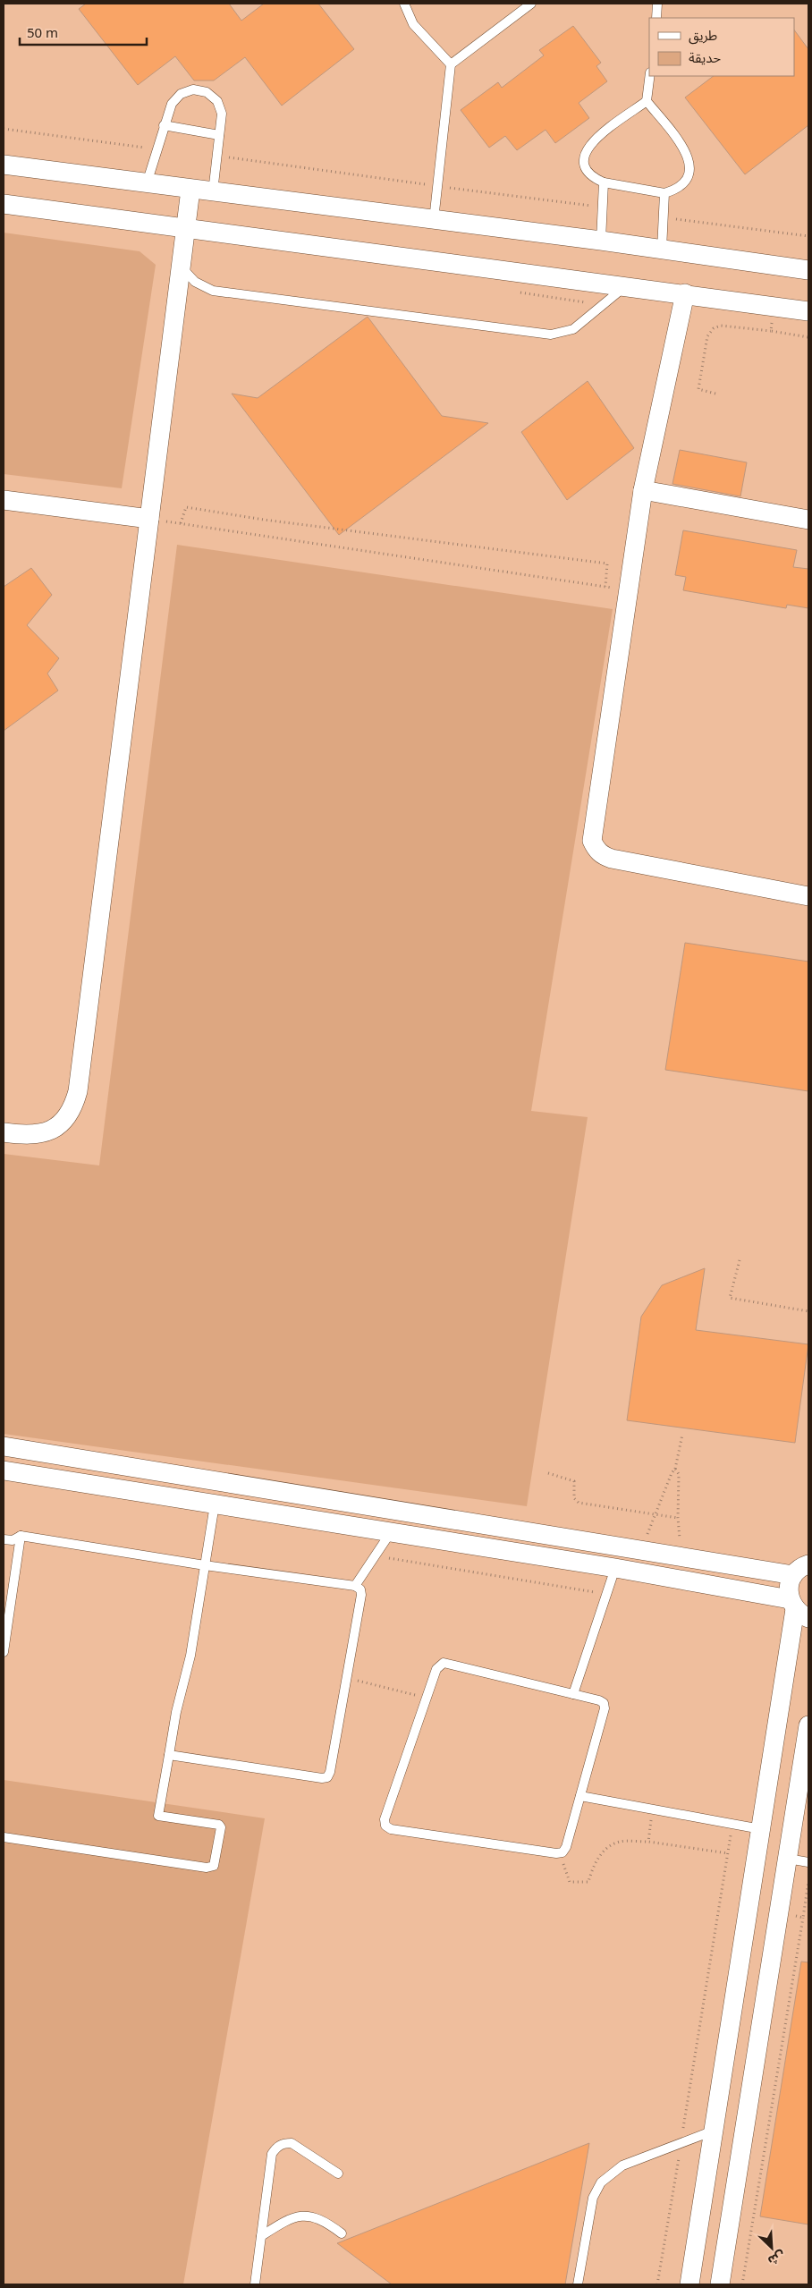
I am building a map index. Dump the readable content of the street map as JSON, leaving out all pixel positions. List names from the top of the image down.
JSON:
{
  "legend": ["طريق", "حديقة"],
  "scale_bar": "50 m",
  "north": "bottom right"
}
